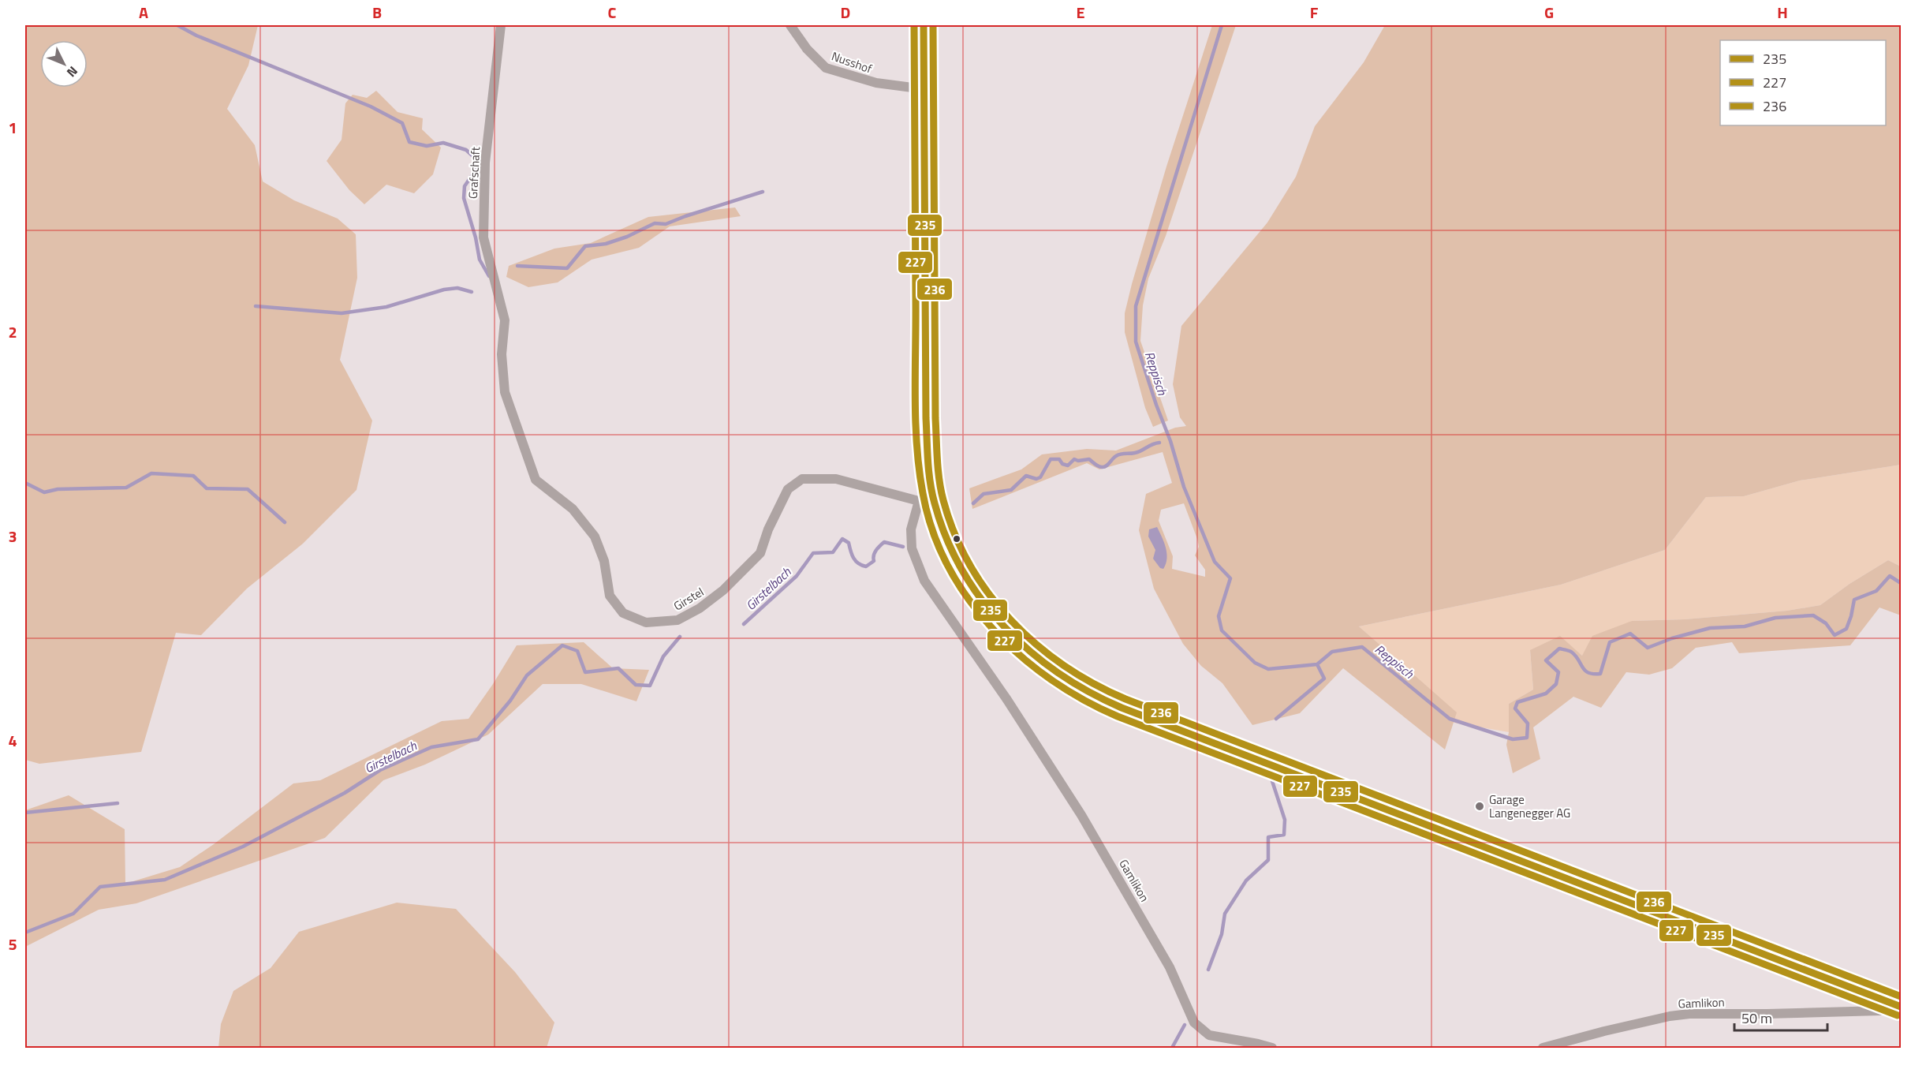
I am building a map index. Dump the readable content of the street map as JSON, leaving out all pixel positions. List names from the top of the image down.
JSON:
{
  "streets": {
    "street": [
      "Nusshof",
      "Grafschaft",
      "Girstel",
      "Gamlikon"
    ]
  },
  "crossings": [
    ["Grafschaft", "Girstel"],
    ["Girstel", "Gamlikon"]
  ],
  "water": ["Reppisch", "Girstelbach"],
  "places": ["Garage Langenegger AG"],
  "lines": ["transit line 235", "transit line 227", "transit line 236"],
  "legend": ["235", "227", "236"],
  "scale_bar": "50 m",
  "north": "bottom right",
  "grid": {
    "columns": [
      "A",
      "B",
      "C",
      "D",
      "E",
      "F",
      "G",
      "H"
    ],
    "rows": [
      "1",
      "2",
      "3",
      "4",
      "5"
    ]
  }
}
